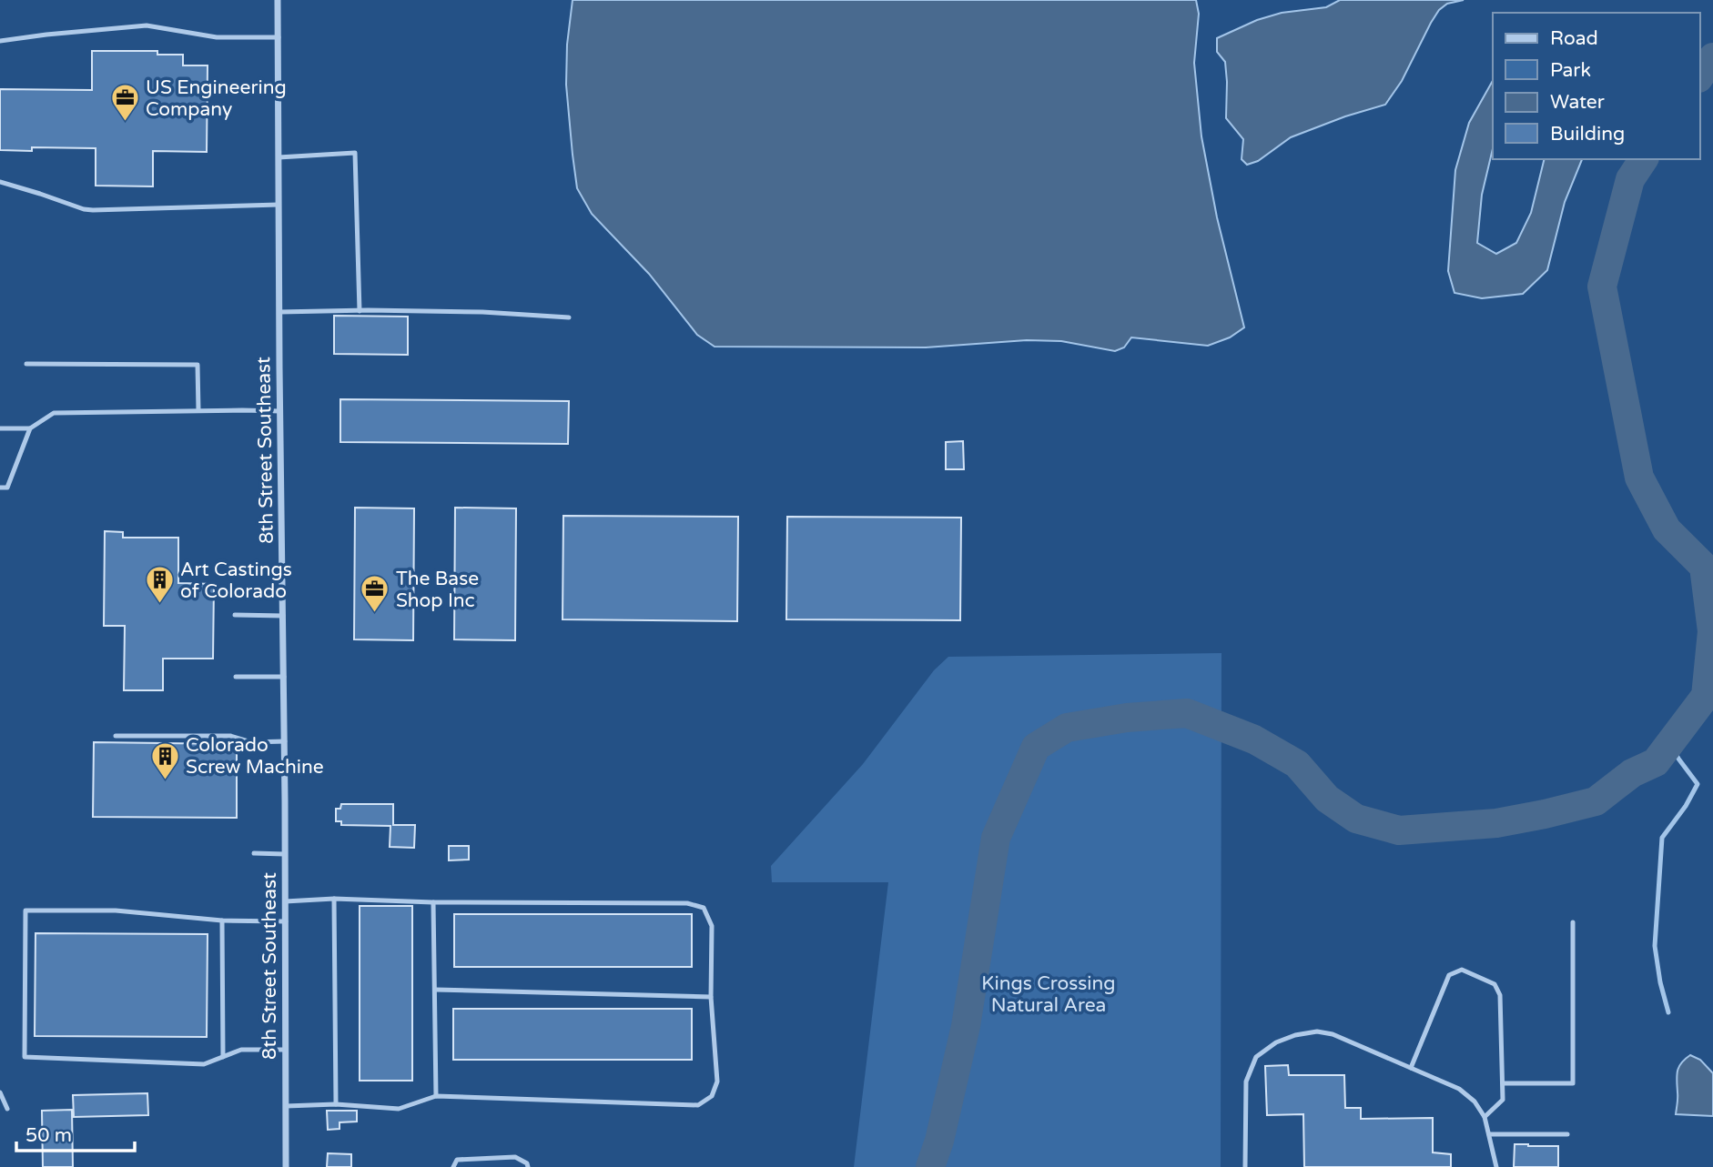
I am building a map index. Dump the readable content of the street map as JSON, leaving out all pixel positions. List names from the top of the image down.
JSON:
{
  "streets": {
    "street": ["8th Street Southeast"]
  },
  "parks": ["Kings Crossing Natural Area"],
  "places": {
    "office": ["US Engineering Company", "The Base Shop Inc"],
    "building": ["Art Castings of Colorado", "Colorado Screw Machine"]
  },
  "legend": [
    "Road",
    "Park",
    "Water",
    "Building"
  ],
  "scale_bar": "50 m"
}
